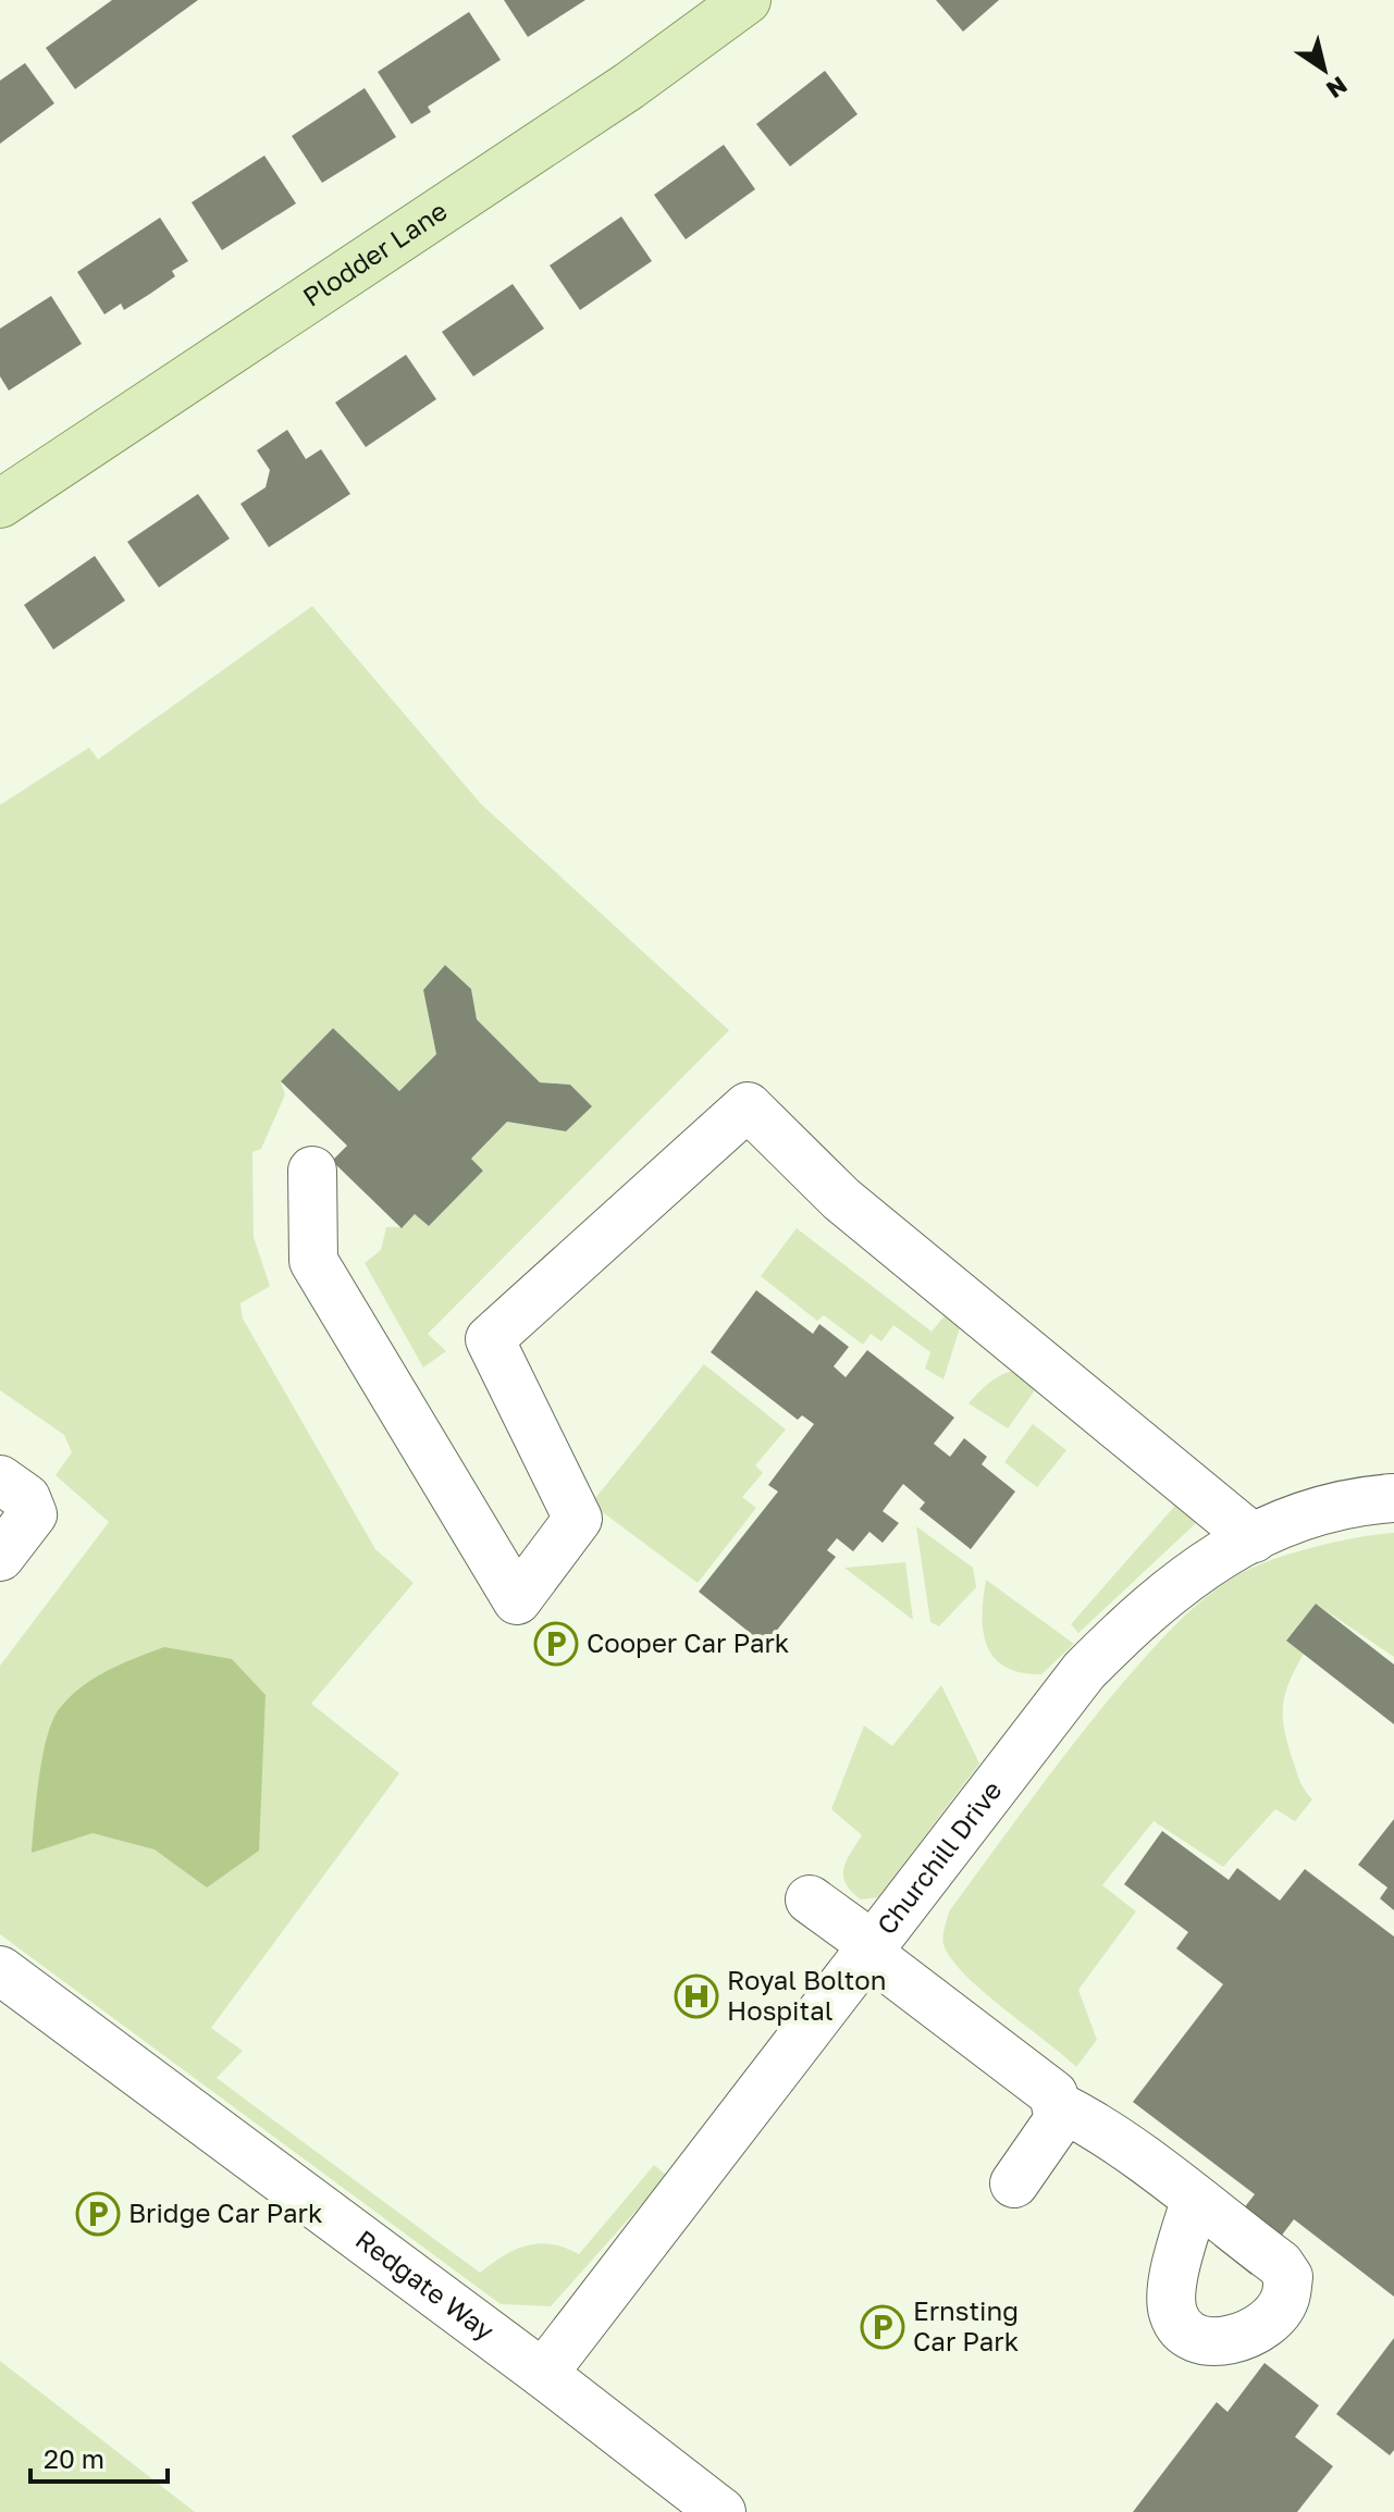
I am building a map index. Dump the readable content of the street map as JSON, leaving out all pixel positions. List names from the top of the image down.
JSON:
{
  "streets": {
    "main road": ["Plodder Lane"],
    "street": ["Churchill Drive", "Redgate Way"]
  },
  "crossings": [
    ["Churchill Drive", "Redgate Way"]
  ],
  "places": {
    "parking": ["Cooper Car Park", "Bridge Car Park", "Ernsting Car Park"],
    "hospital": ["Royal Bolton Hospital"]
  },
  "scale_bar": "20 m",
  "north": "bottom right"
}
